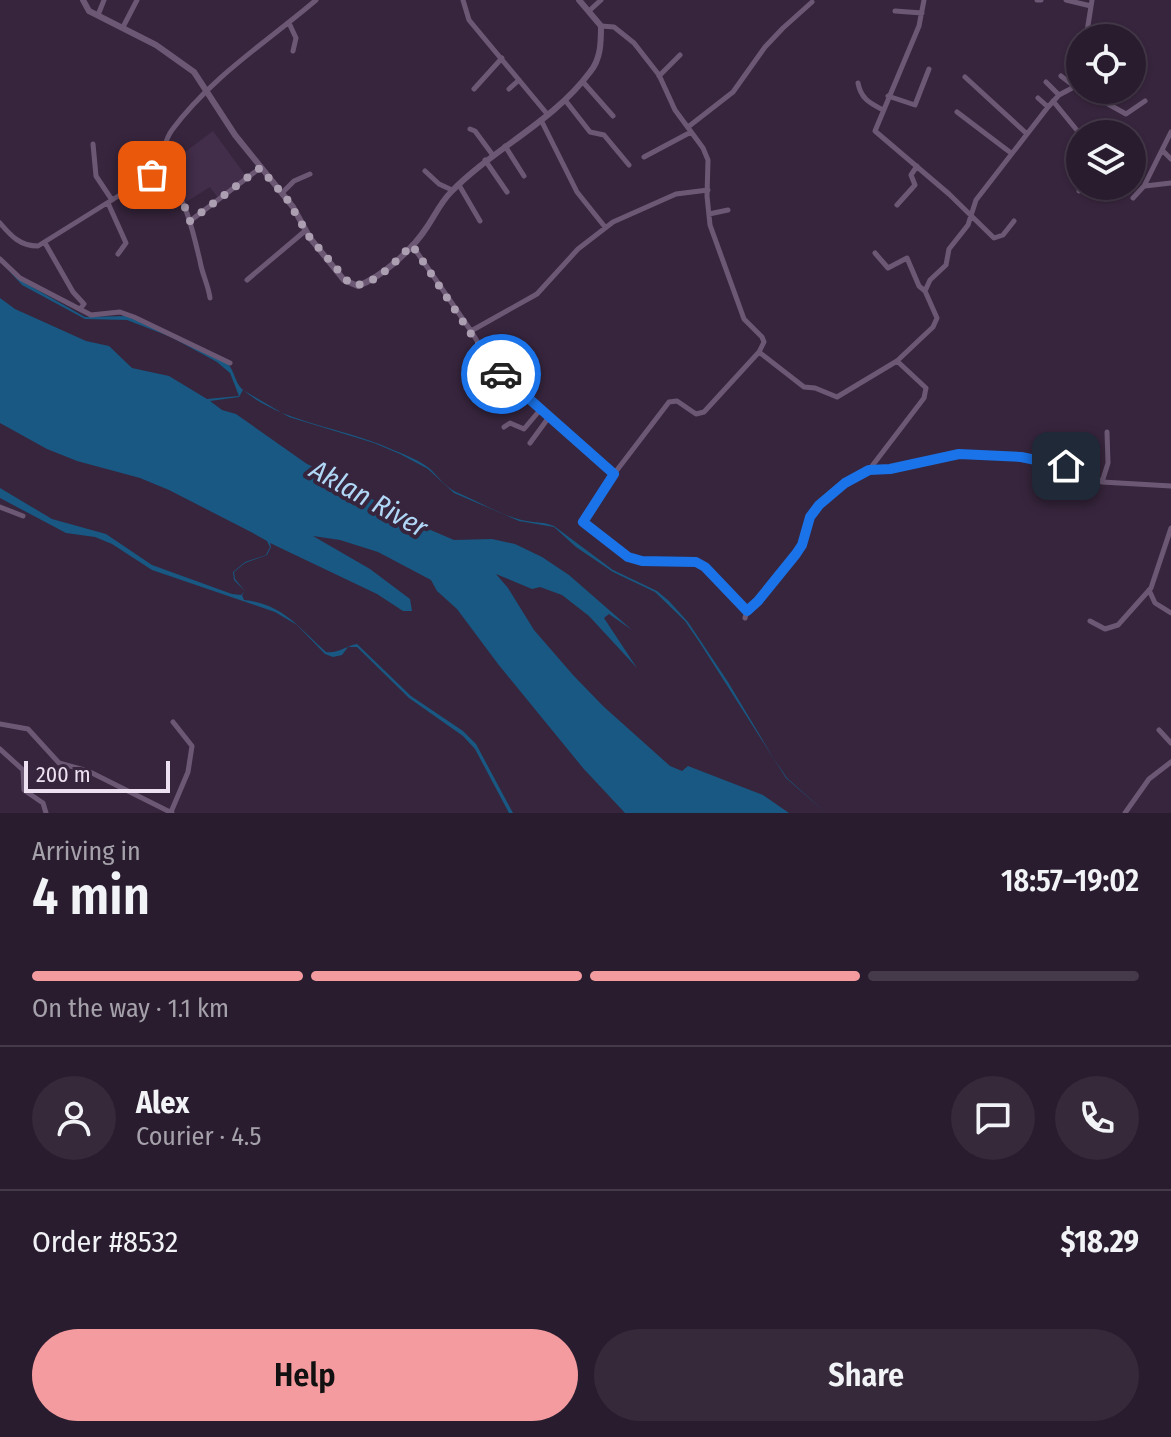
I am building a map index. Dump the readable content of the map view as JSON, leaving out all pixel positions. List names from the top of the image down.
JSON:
{
  "water": ["Aklan River"],
  "scale_bar": "200 m",
  "page": {
    "scale": "200 m",
    "heading": ["4 min", "Arriving in", "18:57–19:02"],
    "panel": [
      "Alex",
      "Courier · 4.5",
      "Order #8532",
      "$18.29"
    ],
    "bar": "On the way · 1.1 km",
    "buttons": ["Help", "Share"]
  }
}
